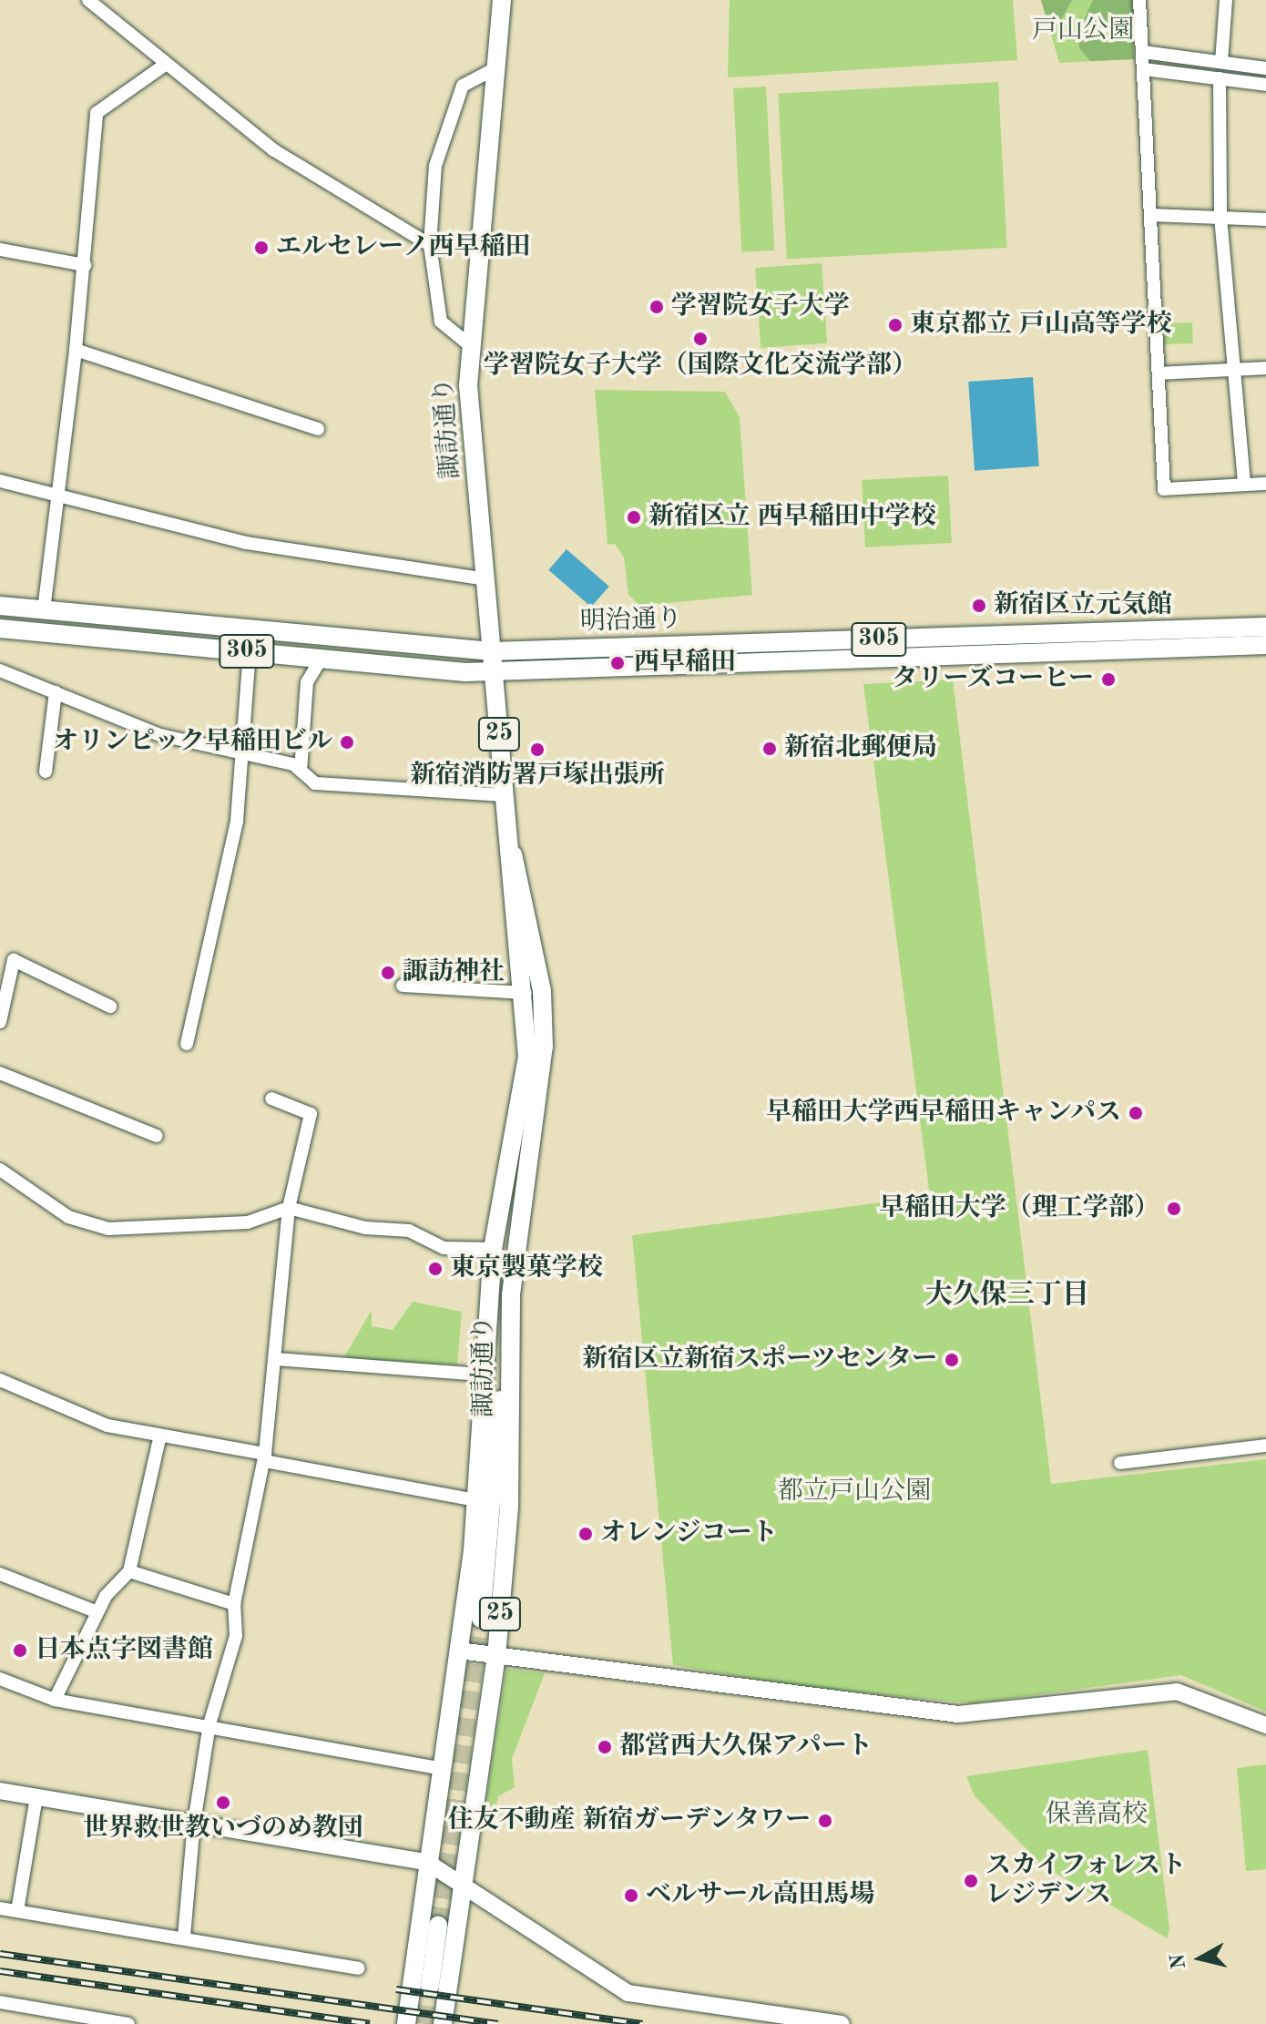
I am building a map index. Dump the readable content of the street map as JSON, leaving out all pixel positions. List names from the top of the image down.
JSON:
{
  "streets": {
    "main road": [
      "諏訪通り",
      "明治通り",
      "305",
      "25"
    ]
  },
  "crossings": [
    ["諏訪通り", "明治通り"],
    ["諏訪通り", "25"]
  ],
  "districts": ["大久保三丁目"],
  "parks": ["戸山公園", "都立戸山公園", "保善高校"],
  "places": [
    "エルセレーノ西早稲田",
    "学習院女子大学",
    "東京都立 戸山高等学校",
    "学習院女子大学（国際文化交流学部）",
    "新宿区立 西早稲田中学校",
    "新宿区立元気館",
    "西早稲田",
    "タリーズコーヒー",
    "オリンピック早稲田ビル",
    "新宿北郵便局",
    "新宿消防署戸塚出張所",
    "諏訪神社",
    "早稲田大学西早稲田キャンパス",
    "早稲田大学（理工学部）",
    "東京製菓学校",
    "新宿区立新宿スポーツセンター",
    "オレンジコート",
    "日本点字図書館",
    "都営西大久保アパート",
    "世界救世教いづのめ教団",
    "住友不動産 新宿ガーデンタワー",
    "スカイフォレスト レジデンス",
    "ベルサール高田馬場"
  ],
  "north": "left"
}
